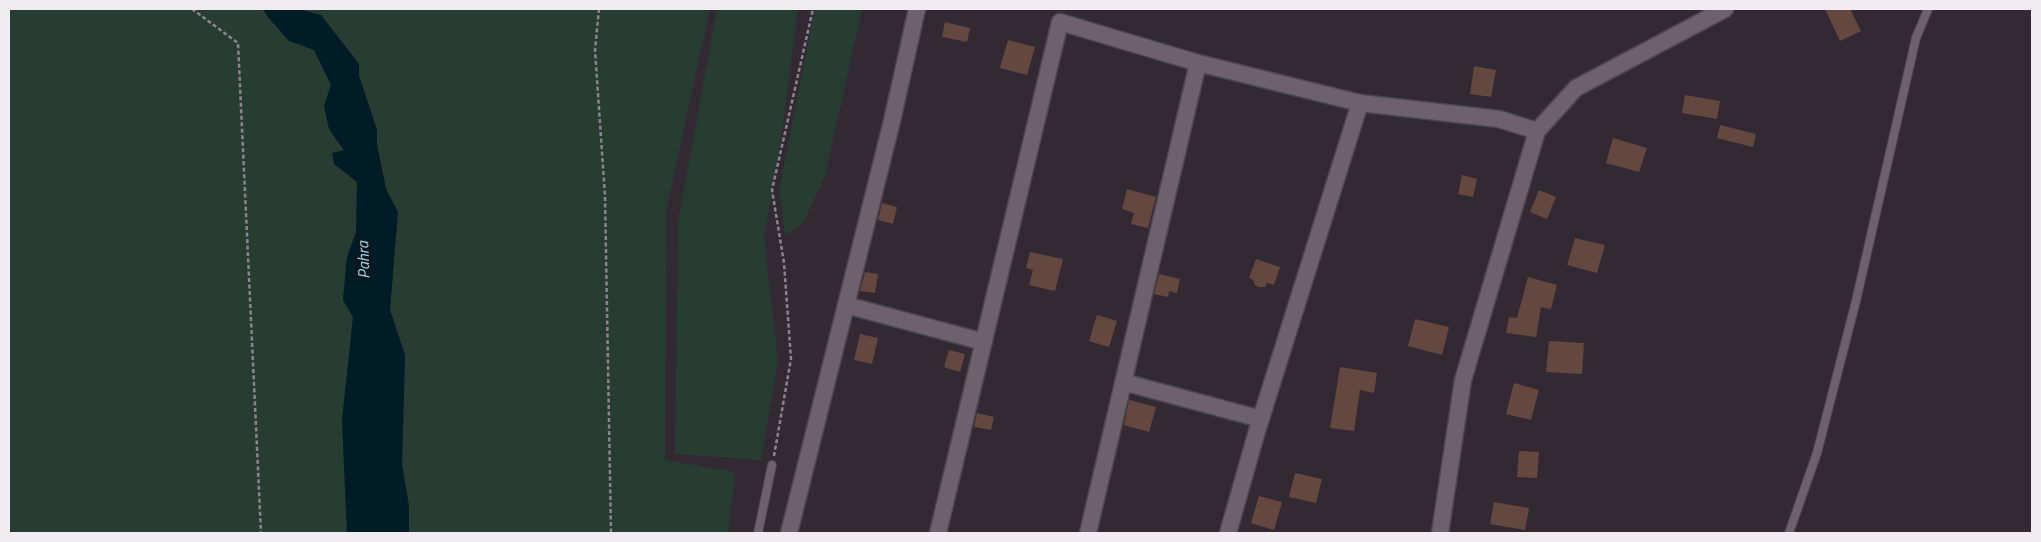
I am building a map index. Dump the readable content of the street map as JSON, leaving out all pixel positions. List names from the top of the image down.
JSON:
{
  "water": ["Pahra"]
}
